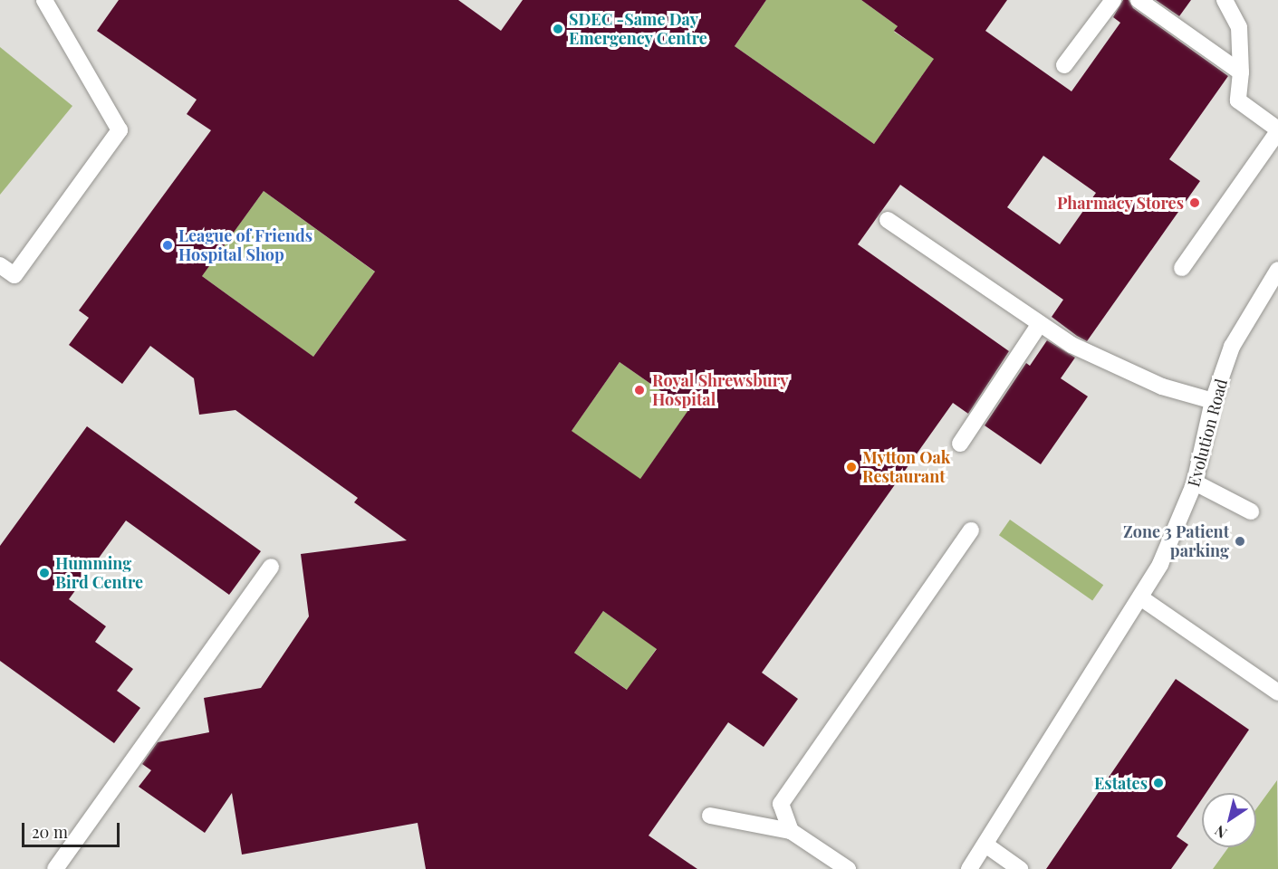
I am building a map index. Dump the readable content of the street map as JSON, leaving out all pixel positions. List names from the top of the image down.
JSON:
{
  "streets": {
    "lane": ["Evolution Road"]
  },
  "places": [
    "SDEC -Same Day Emergency Centre",
    "Pharmacy Stores",
    "League of Friends Hospital Shop",
    "Royal Shrewsbury Hospital",
    "Mytton Oak Restaurant",
    "Zone 3 Patient parking",
    "Humming Bird Centre",
    "Estates"
  ],
  "scale_bar": "20 m",
  "north": "bottom left"
}
